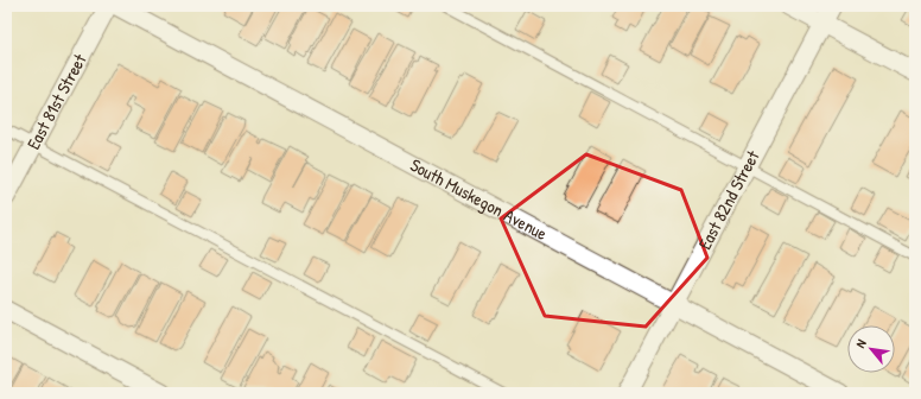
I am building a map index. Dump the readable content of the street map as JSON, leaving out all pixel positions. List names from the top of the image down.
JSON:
{
  "streets": {
    "street": ["East 81st Street", "South Muskegon Avenue", "East 82nd Street"]
  },
  "crossings": [
    ["South Muskegon Avenue", "East 82nd Street"]
  ],
  "north": "top left"
}
